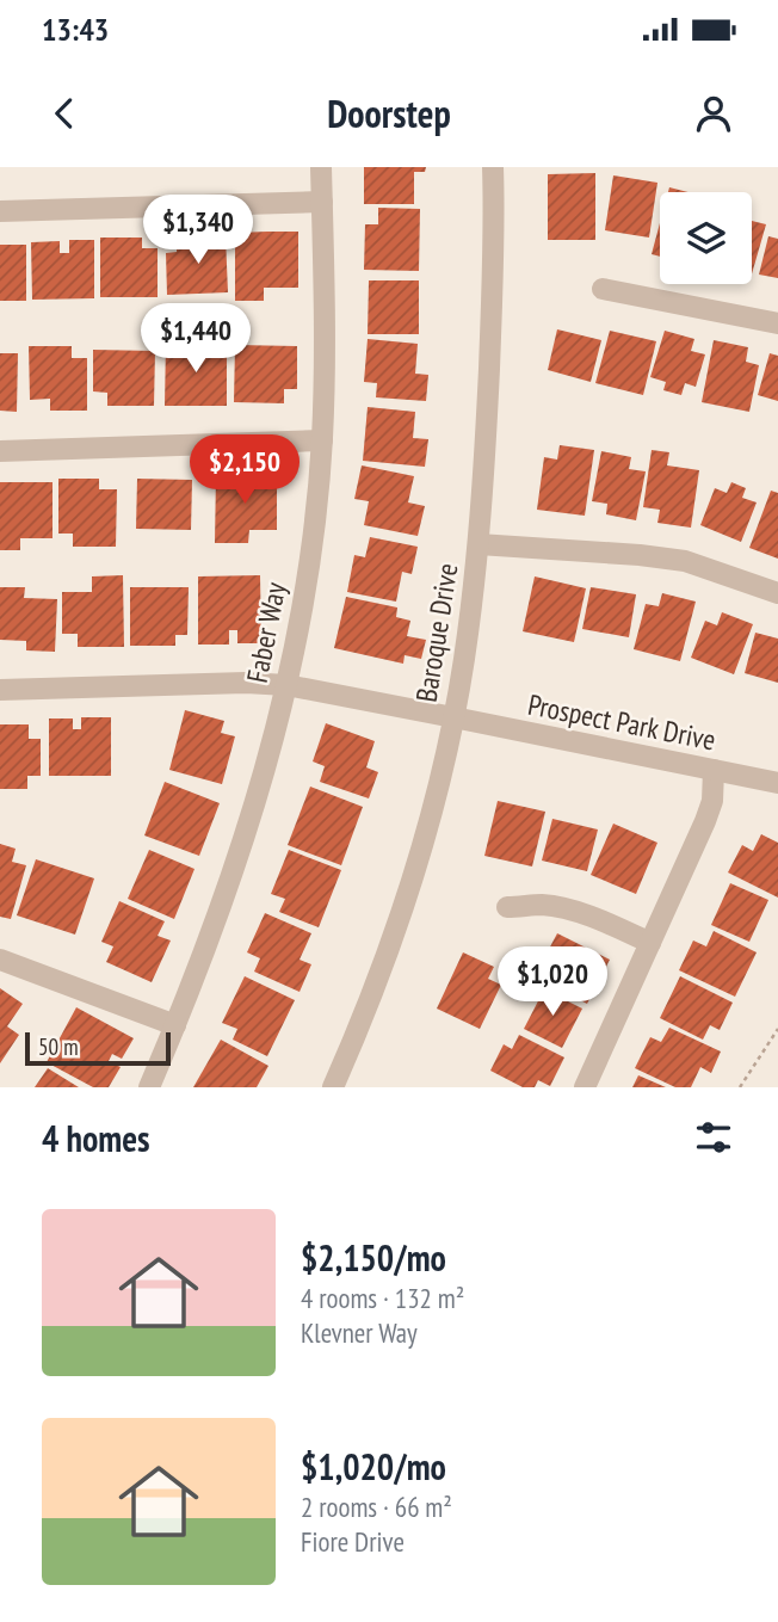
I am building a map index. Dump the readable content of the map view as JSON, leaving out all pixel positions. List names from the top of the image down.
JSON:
{
  "streets": {
    "street": ["Faber Way", "Baroque Drive", "Prospect Park Drive"]
  },
  "crossings": [
    ["Faber Way", "Prospect Park Drive"],
    ["Baroque Drive", "Prospect Park Drive"]
  ],
  "scale_bar": "50 m",
  "page": {
    "status": "13:43",
    "header": "Doorstep",
    "price": [
      "$1,340",
      "$1,440",
      "$2,150",
      "$1,020"
    ],
    "scale": "50 m",
    "heading": "4 homes",
    "list": [
      {
        "name": "$2,150/mo",
        "note": "4 rooms · 132 m² · Klevner Way"
      },
      {
        "name": "$1,020/mo",
        "note": "2 rooms · 66 m² · Fiore Drive"
      }
    ]
  }
}
